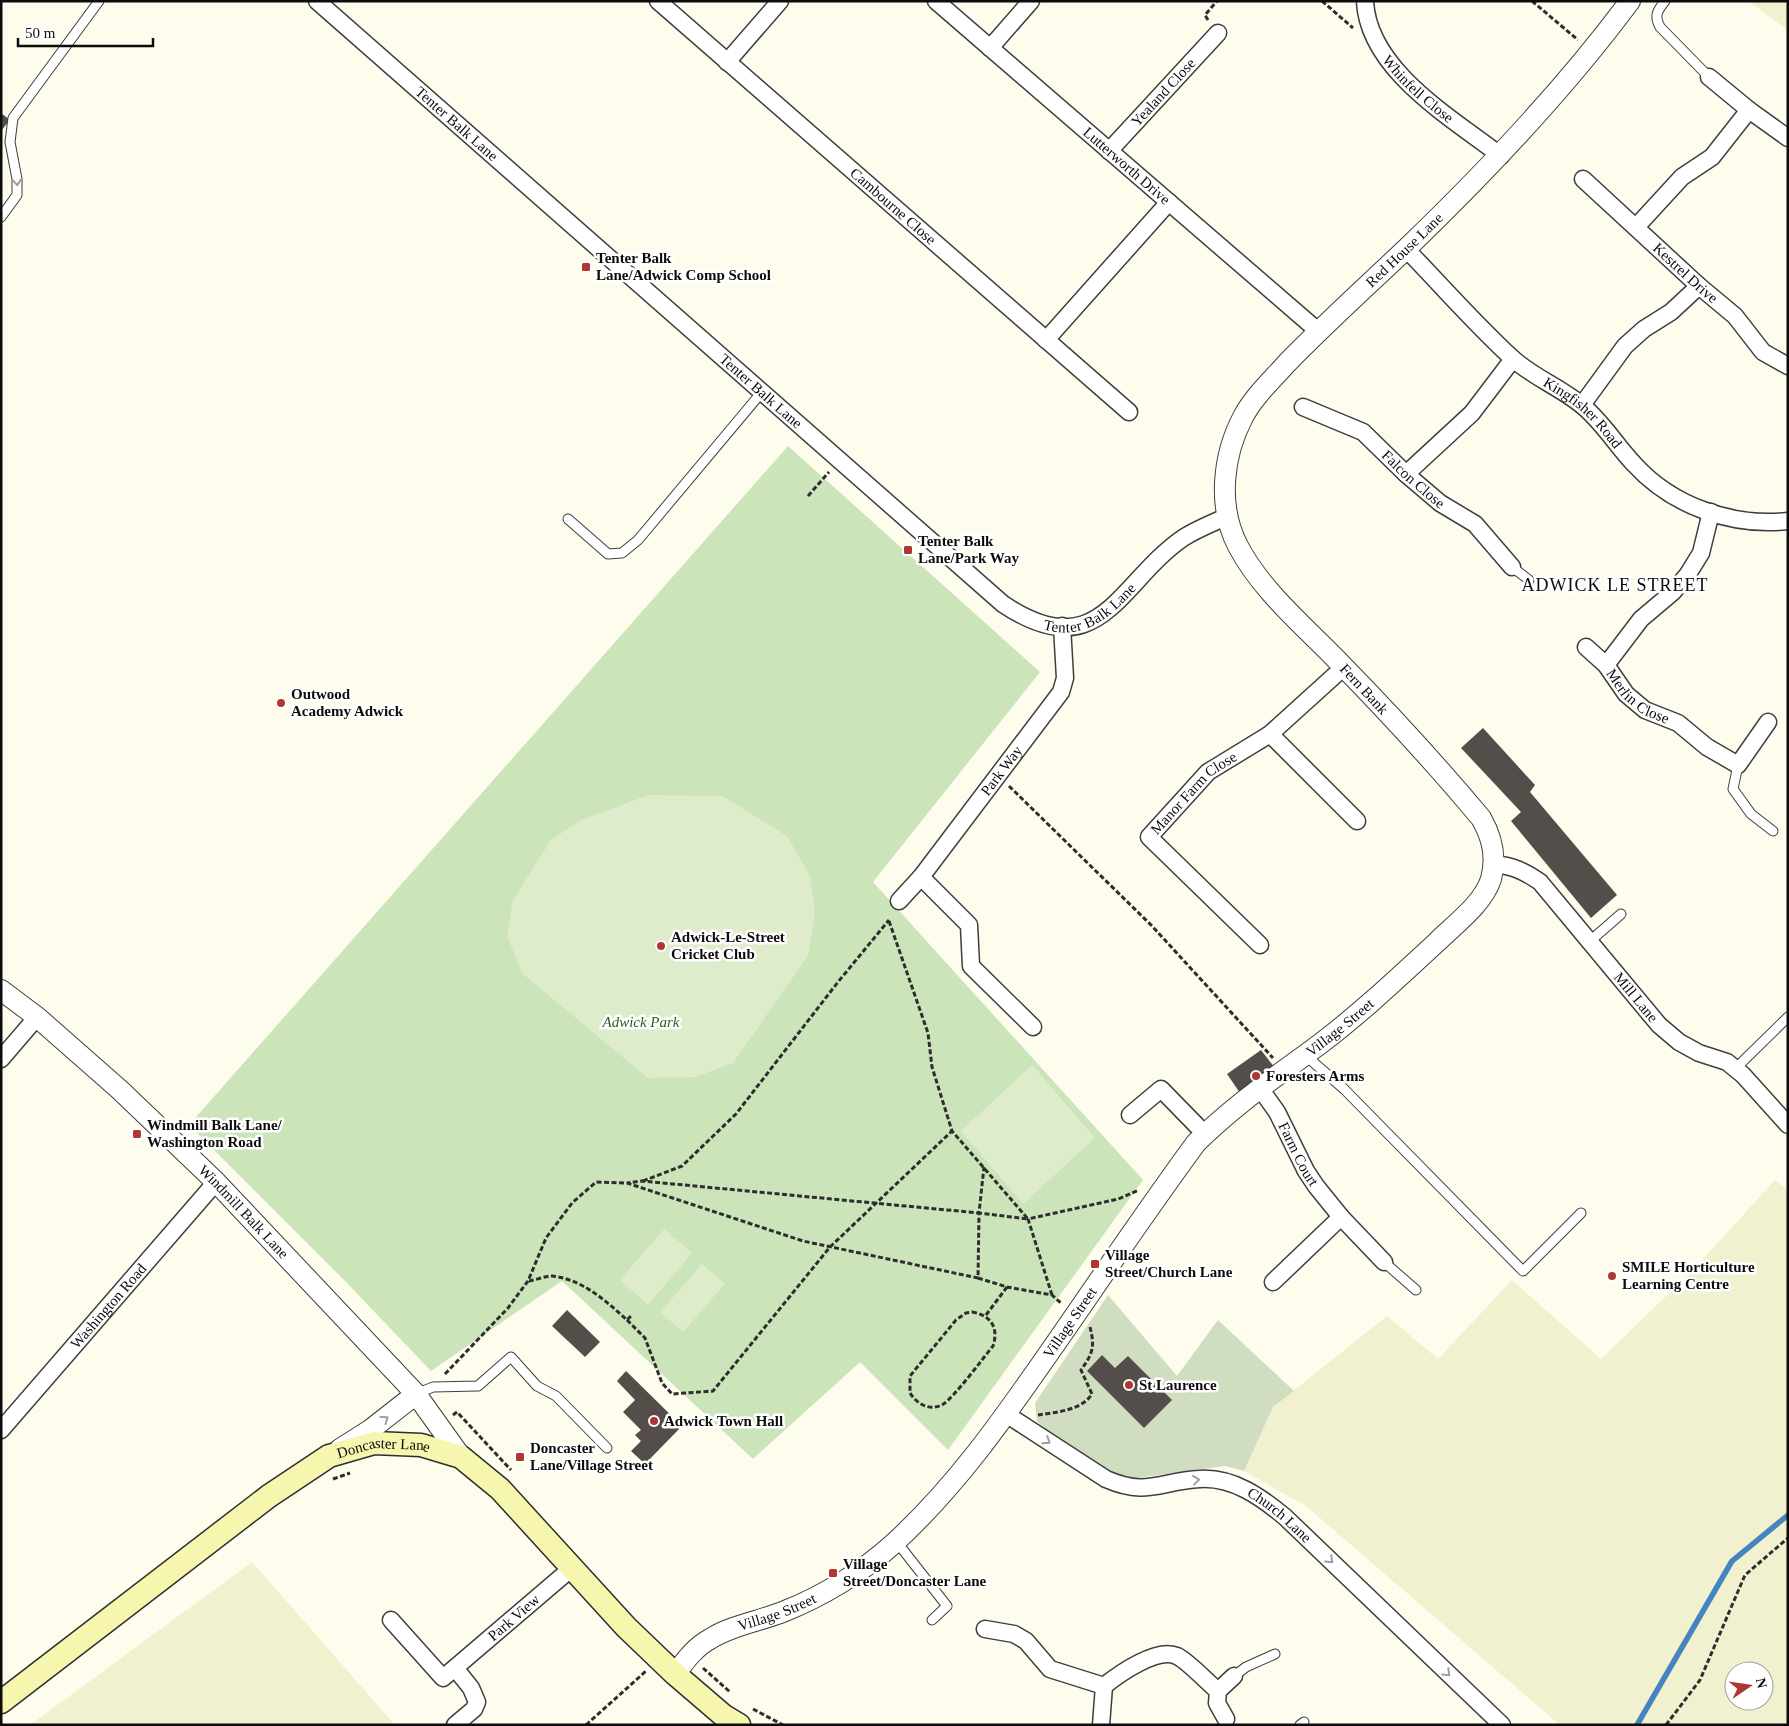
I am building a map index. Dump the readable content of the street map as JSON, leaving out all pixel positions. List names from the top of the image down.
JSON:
{
  "streets": {
    "main road": ["Doncaster Lane"],
    "street": [
      "Whinfell Close",
      "Yealand Close",
      "Tenter Balk Lane",
      "Lutterworth Drive",
      "Cambourne Close",
      "Red House Lane",
      "Kestrel Drive",
      "Kingfisher Road",
      "Falcon Close",
      "Fern Bank",
      "Merlin Close",
      "Park Way",
      "Manor Farm Close",
      "Mill Lane",
      "Village Street",
      "Farm Court",
      "Windmill Balk Lane",
      "Washington Road",
      "Church Lane",
      "Park View"
    ]
  },
  "crossings": [
    ["Whinfell Close", "Red House Lane"],
    ["Yealand Close", "Lutterworth Drive"],
    ["Tenter Balk Lane", "Red House Lane"],
    ["Tenter Balk Lane", "Fern Bank"],
    ["Tenter Balk Lane", "Park Way"],
    ["Lutterworth Drive", "Red House Lane"],
    ["Red House Lane", "Kingfisher Road"],
    ["Red House Lane", "Fern Bank"],
    ["Kingfisher Road", "Merlin Close"],
    ["Fern Bank", "Manor Farm Close"],
    ["Fern Bank", "Mill Lane"],
    ["Fern Bank", "Village Street"],
    ["Mill Lane", "Village Street"],
    ["Village Street", "Farm Court"],
    ["Village Street", "Doncaster Lane"],
    ["Village Street", "Church Lane"],
    ["Windmill Balk Lane", "Washington Road"],
    ["Windmill Balk Lane", "Doncaster Lane"],
    ["Doncaster Lane", "Park View"]
  ],
  "one_way": ["Church Lane"],
  "districts": ["ADWICK LE STREET"],
  "parks": ["Adwick Park"],
  "places": {
    "transit": [
      "Tenter Balk Lane/Adwick Comp School",
      "Tenter Balk Lane/Park Way",
      "Windmill Balk Lane/ Washington Road",
      "Village Street/Church Lane",
      "Doncaster Lane/Village Street",
      "Village Street/Doncaster Lane"
    ],
    "other": [
      "Outwood Academy Adwick",
      "Adwick-Le-Street Cricket Club",
      "Foresters Arms",
      "SMILE Horticulture Learning Centre",
      "St Laurence",
      "Adwick Town Hall"
    ]
  },
  "scale_bar": "50 m",
  "north": "right"
}
